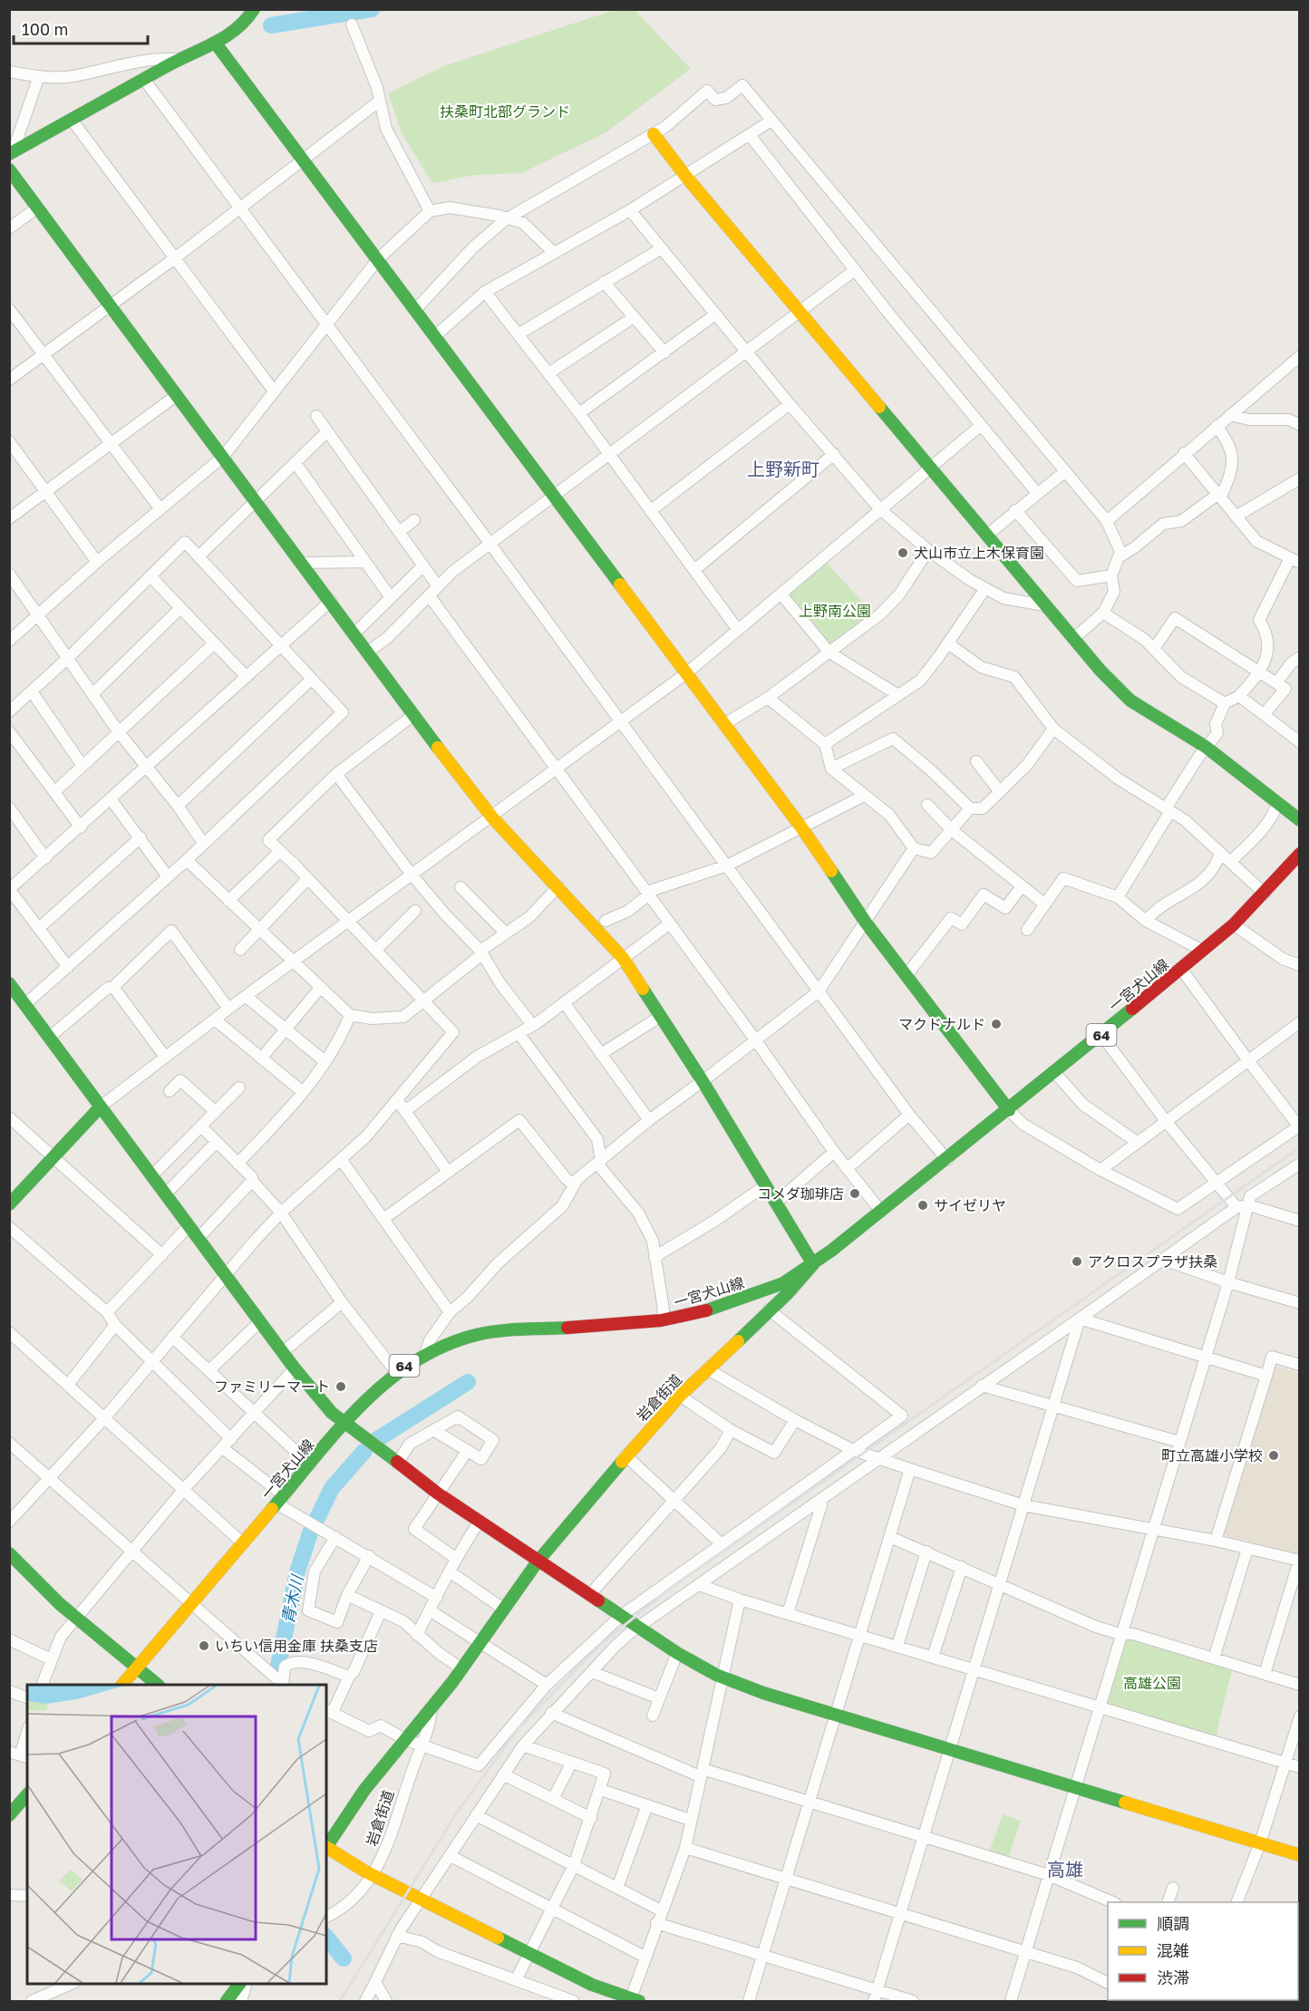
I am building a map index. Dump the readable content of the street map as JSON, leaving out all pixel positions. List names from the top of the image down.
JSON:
{
  "streets": {
    "street": ["一宮犬山線", "64", "岩倉街道"]
  },
  "crossings": [
    ["一宮犬山線", "岩倉街道"]
  ],
  "districts": ["上野新町", "高雄"],
  "water": ["青木川"],
  "parks": ["扶桑町北部グランド", "上野南公園", "高雄公園"],
  "places": [
    "犬山市立上木保育園",
    "マクドナルド",
    "コメダ珈琲店",
    "サイゼリヤ",
    "アクロスプラザ扶桑",
    "ファミリーマート",
    "町立高雄小学校",
    "いちい信用金庫 扶桑支店"
  ],
  "legend": ["順調", "混雑", "渋滞"],
  "scale_bar": "100 m"
}
